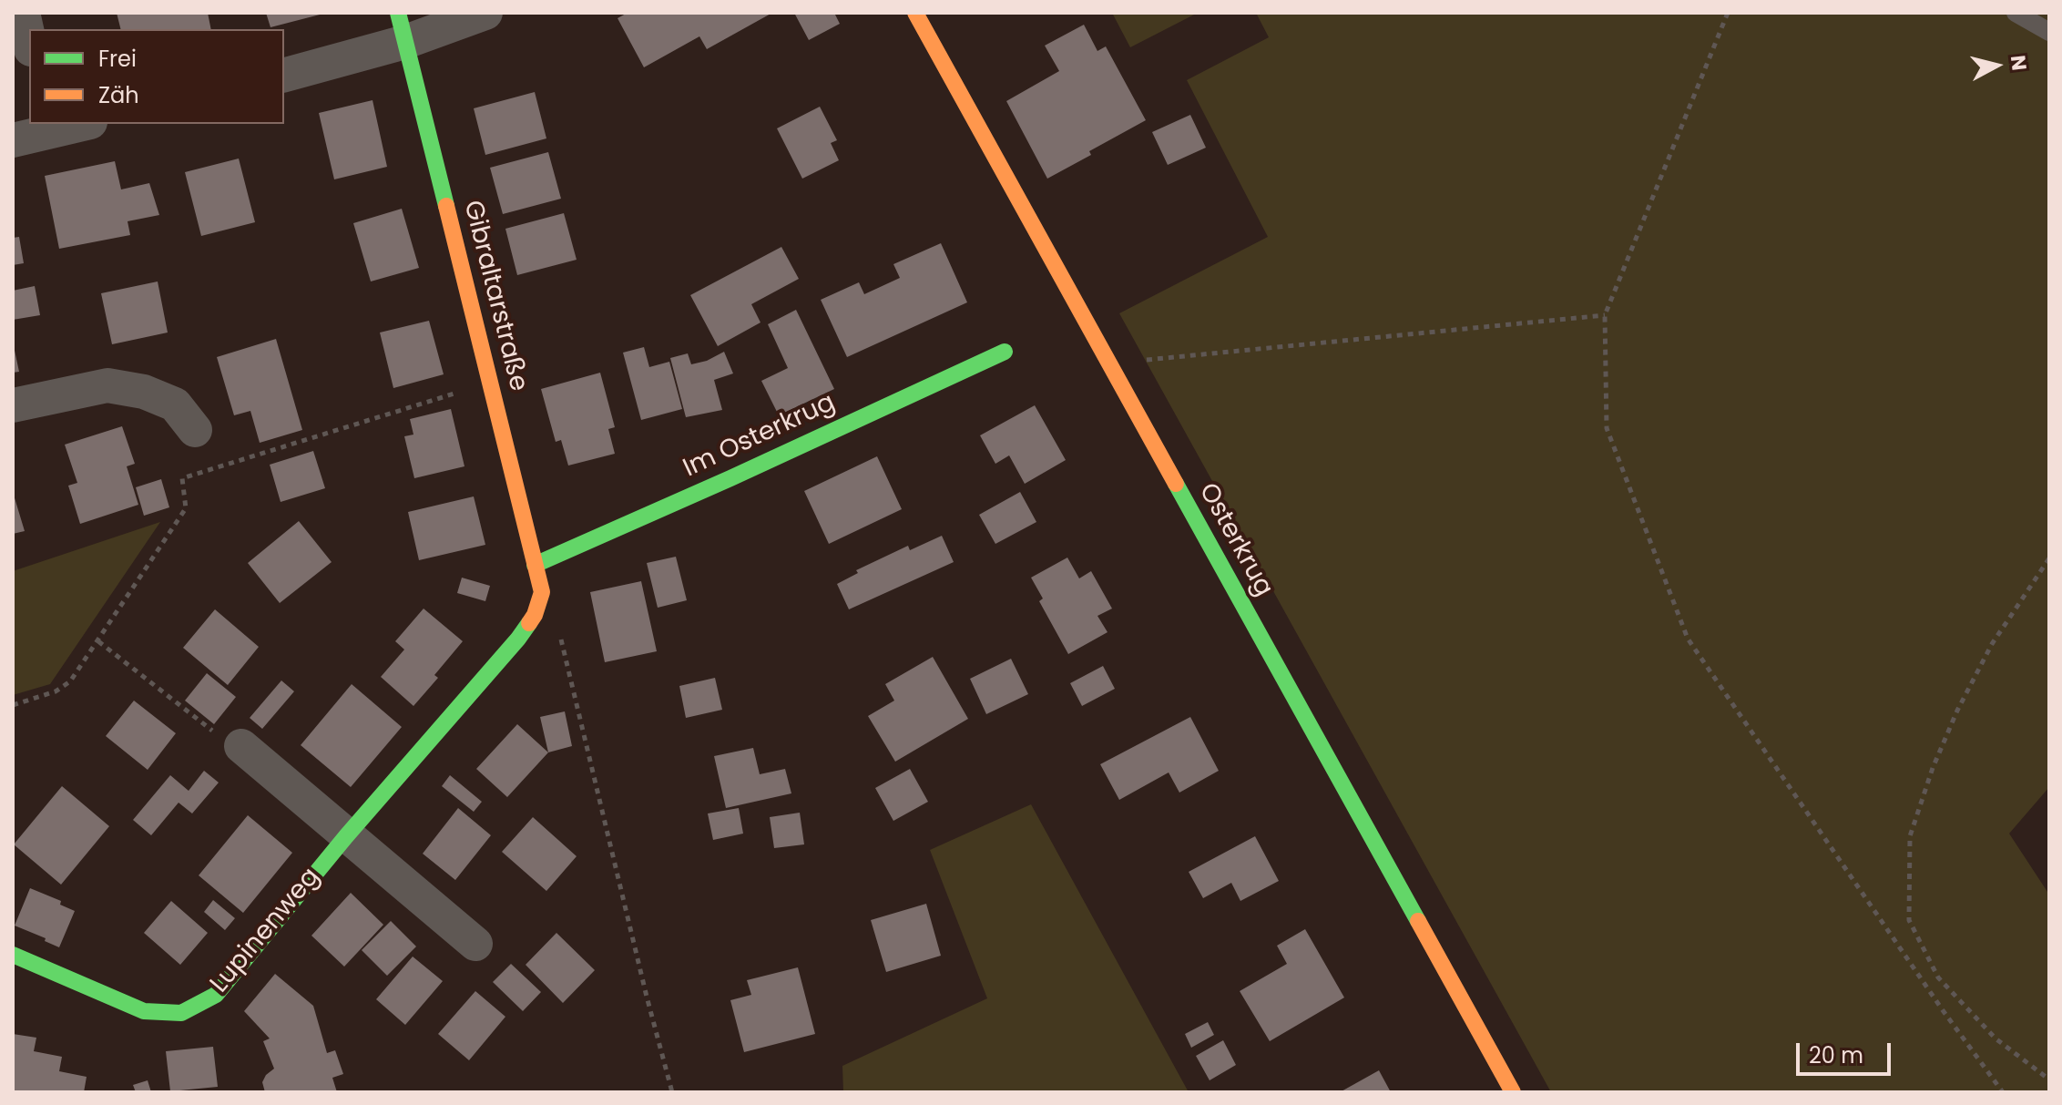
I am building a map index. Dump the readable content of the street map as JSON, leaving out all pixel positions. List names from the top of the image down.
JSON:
{
  "streets": {
    "street": [
      "Gibraltarstraße",
      "Im Osterkrug",
      "Osterkrug",
      "Lupinenweg"
    ]
  },
  "crossings": [
    ["Gibraltarstraße", "Im Osterkrug"],
    ["Gibraltarstraße", "Lupinenweg"]
  ],
  "legend": ["Frei", "Zäh"],
  "scale_bar": "20 m",
  "north": "right"
}
